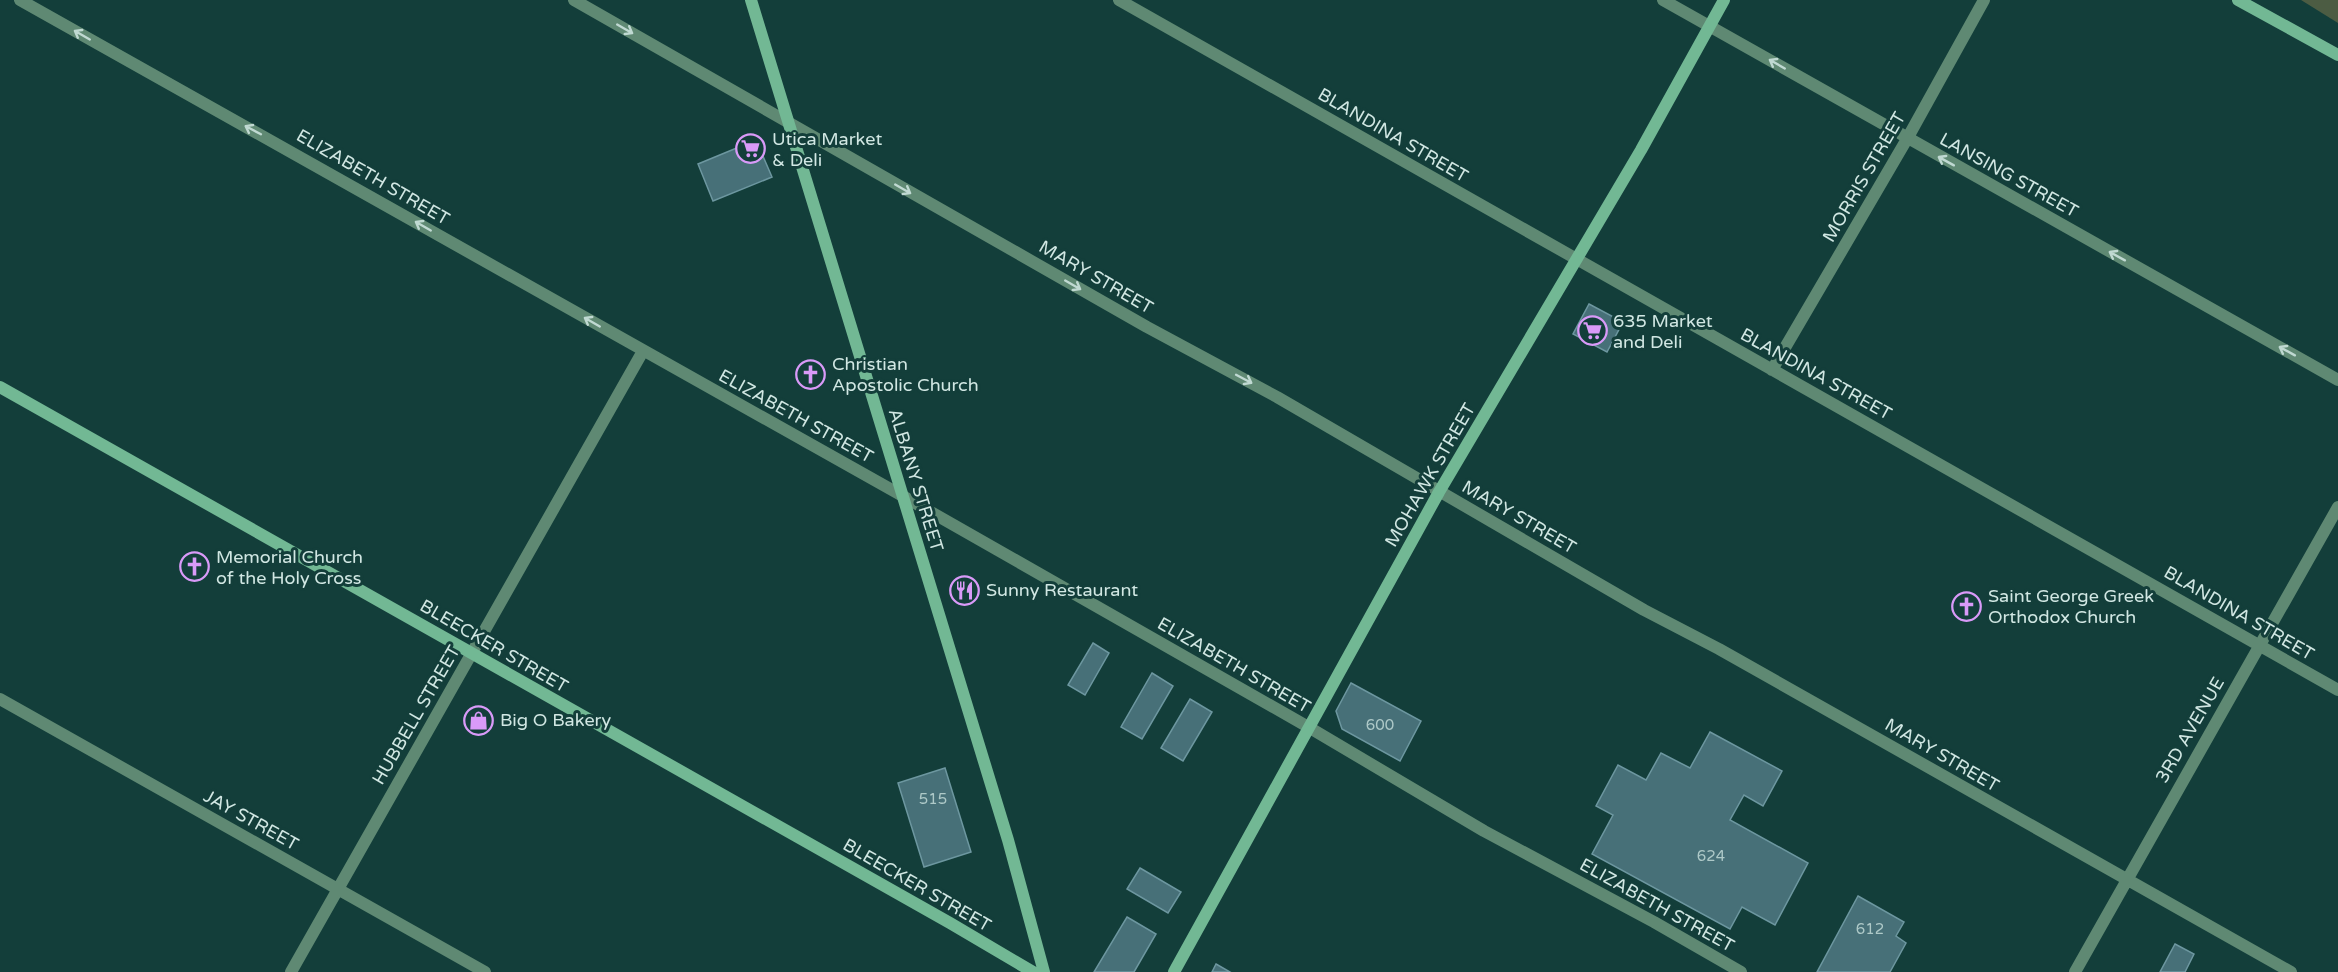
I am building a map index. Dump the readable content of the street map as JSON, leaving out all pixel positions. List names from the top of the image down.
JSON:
{
  "streets": {
    "street": [
      "BLANDINA STREET",
      "LANSING STREET",
      "ELIZABETH STREET",
      "MORRIS STREET",
      "MARY STREET",
      "MOHAWK STREET",
      "ALBANY STREET",
      "BLEECKER STREET",
      "HUBBELL STREET",
      "3RD AVENUE",
      "JAY STREET"
    ]
  },
  "crossings": [
    ["BLANDINA STREET", "MORRIS STREET"],
    ["BLANDINA STREET", "MOHAWK STREET"],
    ["BLANDINA STREET", "3RD AVENUE"],
    ["LANSING STREET", "MORRIS STREET"],
    ["LANSING STREET", "MOHAWK STREET"],
    ["ELIZABETH STREET", "MOHAWK STREET"],
    ["ELIZABETH STREET", "ALBANY STREET"],
    ["ELIZABETH STREET", "HUBBELL STREET"],
    ["MARY STREET", "MOHAWK STREET"],
    ["MARY STREET", "ALBANY STREET"],
    ["MARY STREET", "3RD AVENUE"],
    ["BLEECKER STREET", "HUBBELL STREET"],
    ["HUBBELL STREET", "JAY STREET"]
  ],
  "one_way": ["LANSING STREET", "ELIZABETH STREET", "MARY STREET"],
  "places": {
    "supermarket": ["Utica Market & Deli", "635 Market and Deli"],
    "church": ["Christian Apostolic Church", "Memorial Church of the Holy Cross", "Saint George Greek Orthodox Church"],
    "restaurant": ["Sunny Restaurant"],
    "shop": ["Big O Bakery"]
  },
  "house_numbers": [
    "600",
    "515",
    "624",
    "612"
  ]
}
